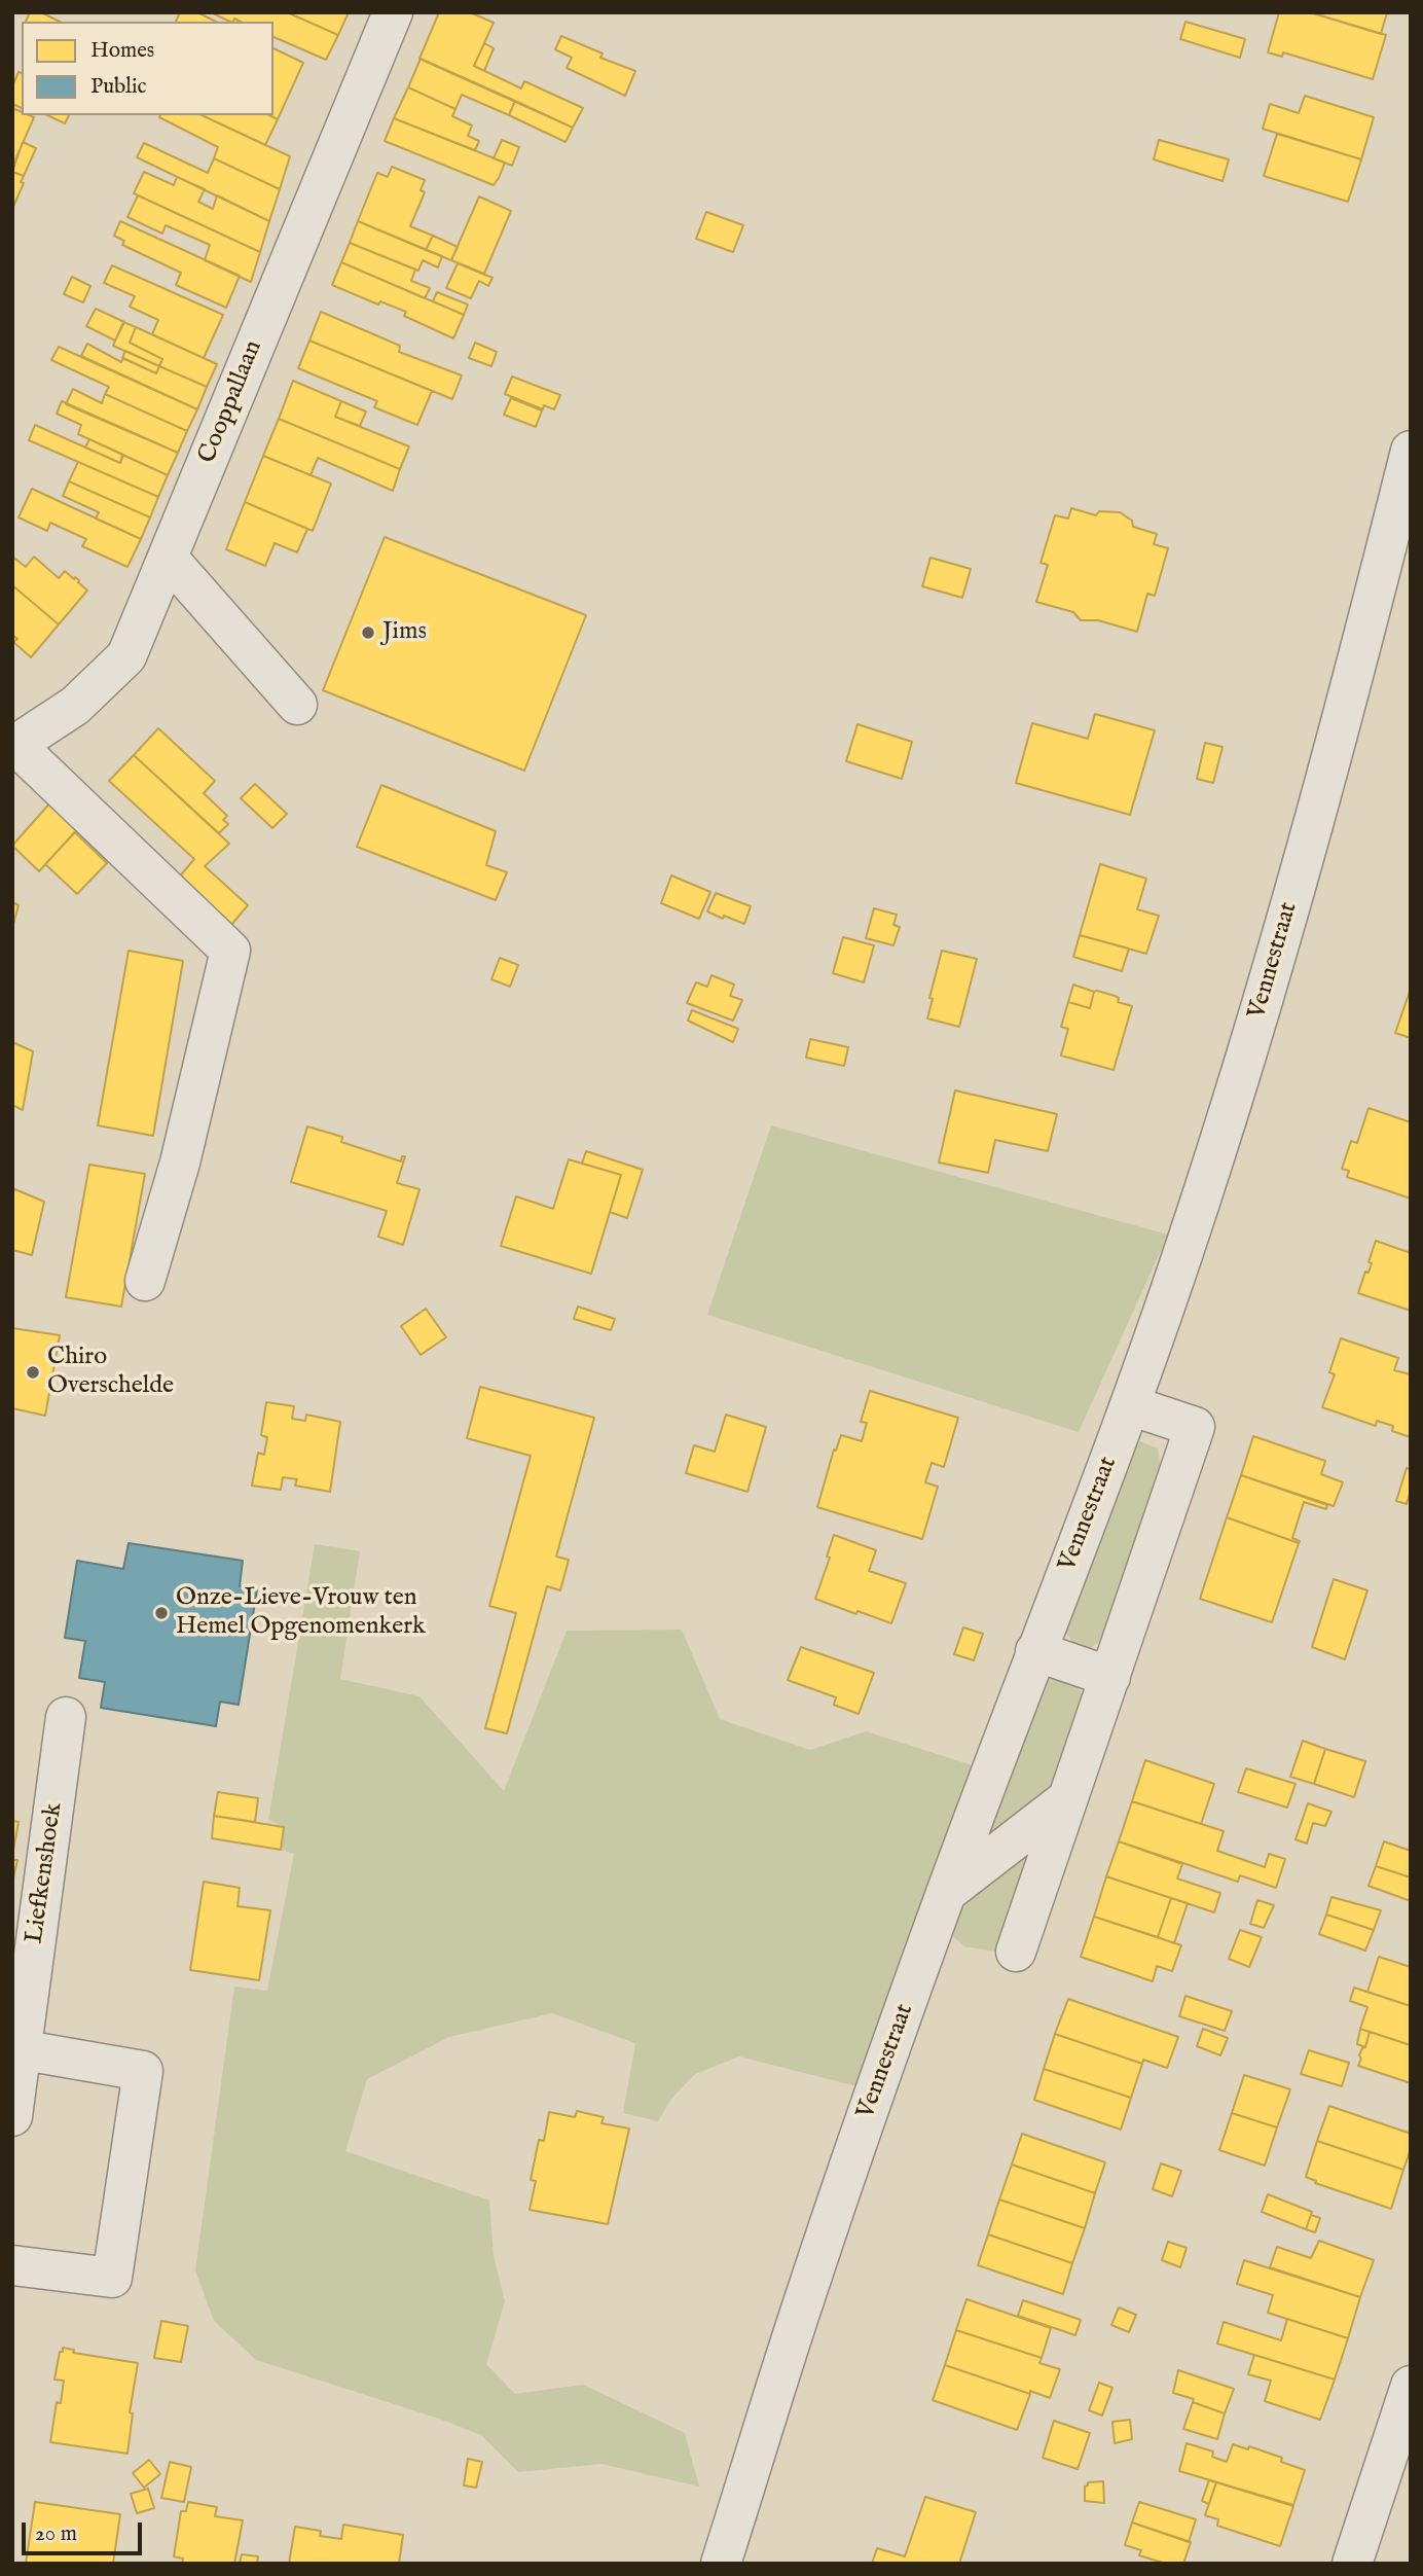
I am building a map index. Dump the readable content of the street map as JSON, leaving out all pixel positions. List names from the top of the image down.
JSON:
{
  "streets": {
    "street": ["Cooppallaan", "Vennestraat", "Liefkenshoek"]
  },
  "places": ["Jims", "Chiro Overschelde", "Onze-Lieve-Vrouw ten Hemel Opgenomenkerk"],
  "legend": ["Homes", "Public"],
  "scale_bar": "20 m"
}
